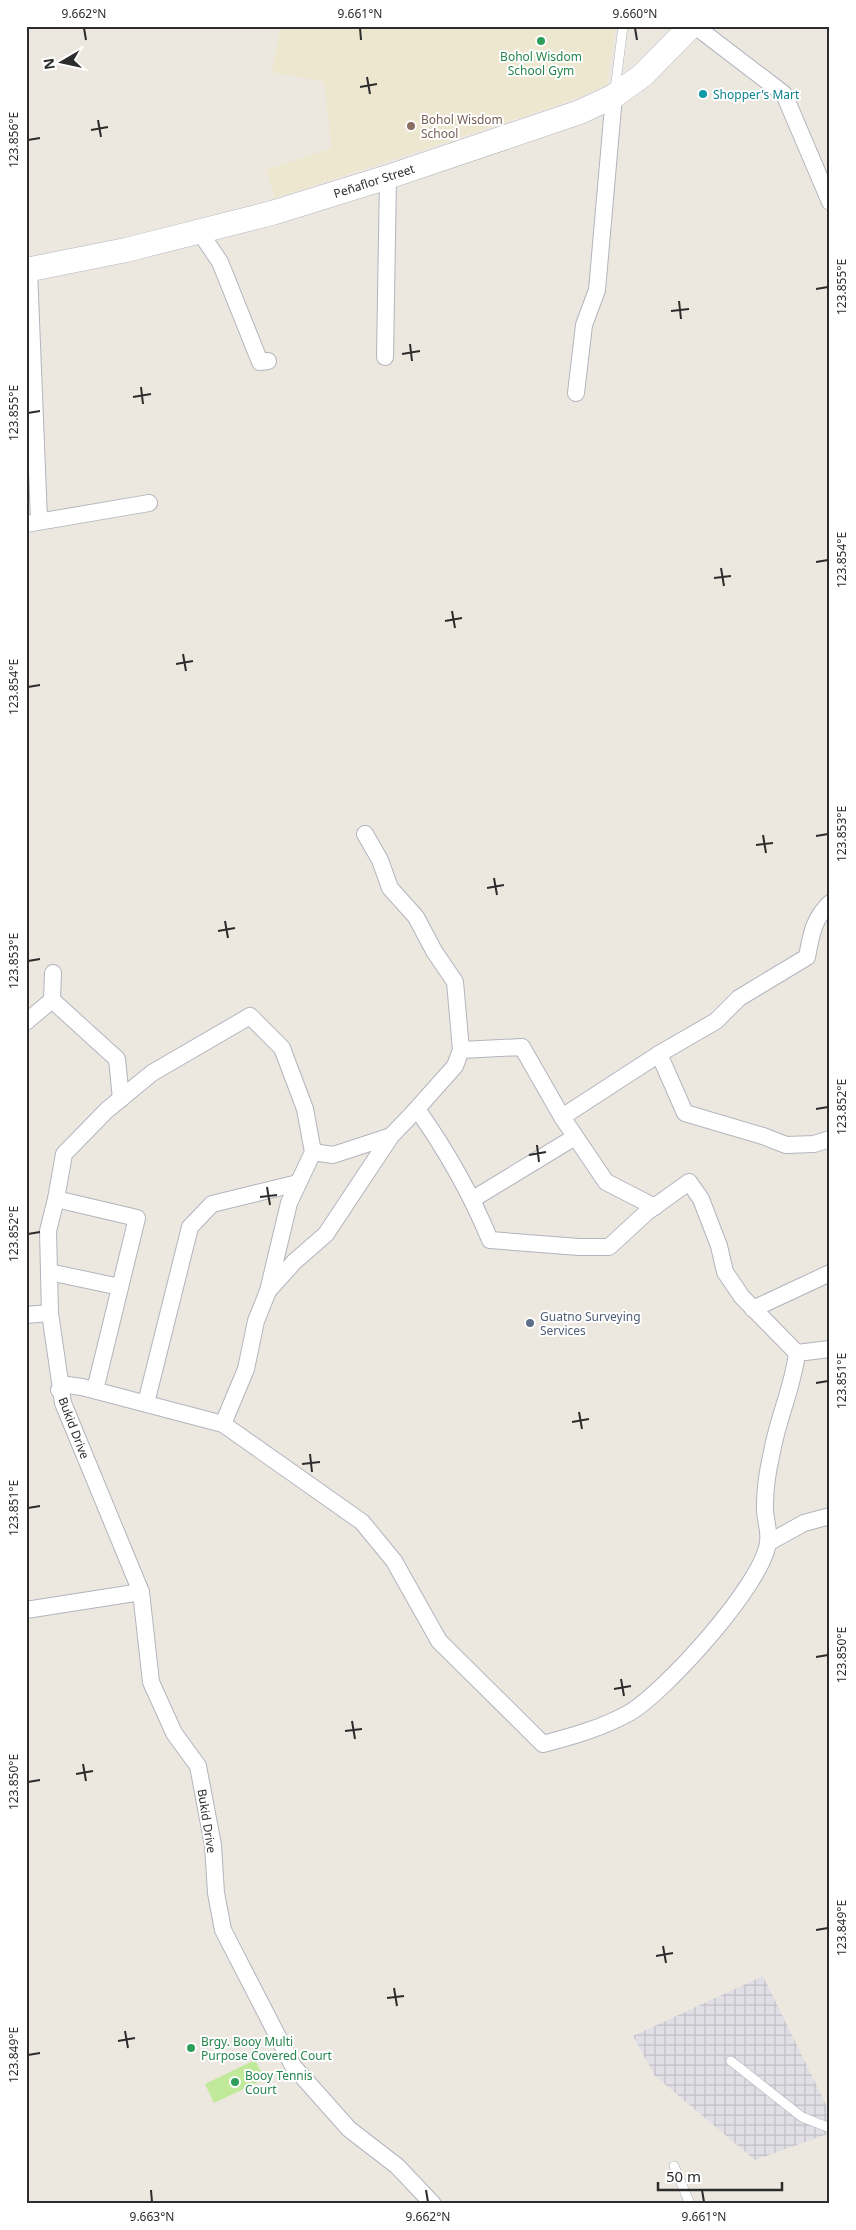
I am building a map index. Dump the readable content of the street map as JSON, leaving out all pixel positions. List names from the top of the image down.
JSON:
{
  "streets": {
    "main road": ["Peñaflor Street"],
    "street": ["Bukid Drive"]
  },
  "places": [
    "Bohol Wisdom School Gym",
    "Shopper's Mart",
    "Bohol Wisdom School",
    "Guatno Surveying Services",
    "Brgy. Booy Multi Purpose Covered Court",
    "Booy Tennis Court"
  ],
  "scale_bar": "50 m",
  "north": "left",
  "coordinates": [
    "9.662°N",
    "9.661°N",
    "9.660°N",
    "123.856°E",
    "123.855°E",
    "123.854°E",
    "123.853°E",
    "123.852°E",
    "123.851°E",
    "123.850°E",
    "123.849°E",
    "9.663°N"
  ]
}
